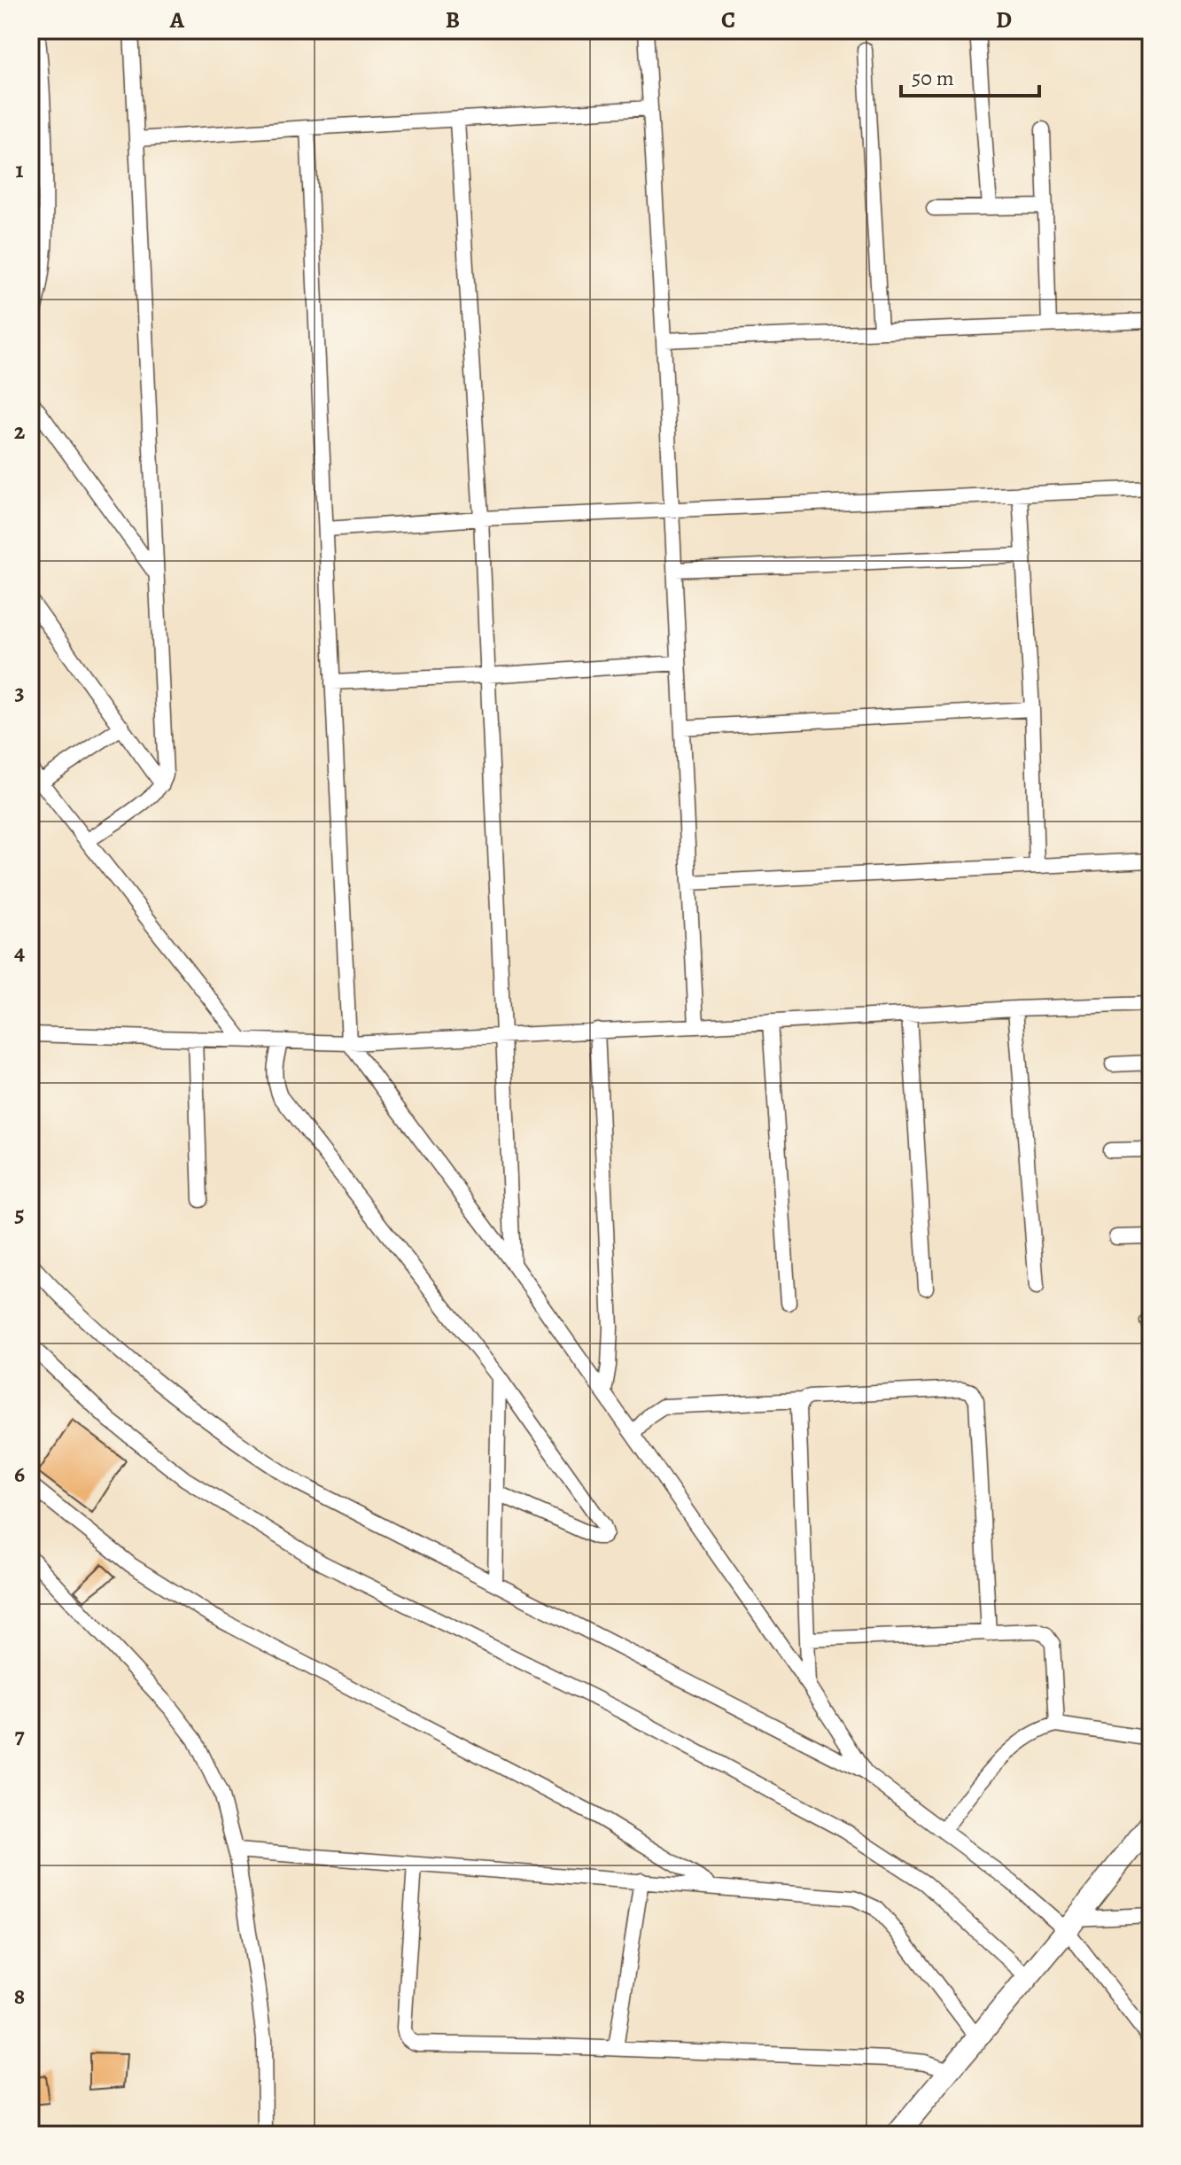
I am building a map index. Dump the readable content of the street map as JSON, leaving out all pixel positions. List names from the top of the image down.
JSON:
{
  "scale_bar": "50 m",
  "grid": {
    "columns": [
      "A",
      "B",
      "C",
      "D"
    ],
    "rows": [
      "1",
      "2",
      "3",
      "4",
      "5",
      "6",
      "7",
      "8"
    ]
  }
}
